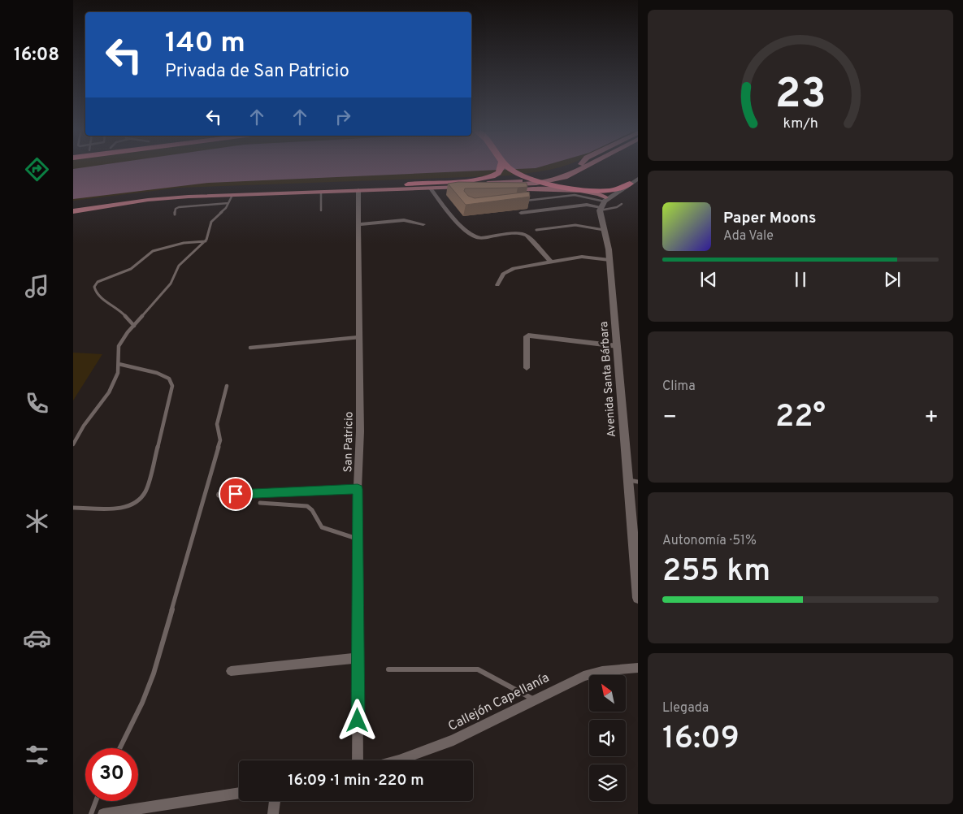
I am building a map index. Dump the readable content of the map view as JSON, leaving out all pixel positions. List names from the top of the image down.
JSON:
{
  "streets": {
    "street": ["Avenida Santa Bárbara", "San Patricio", "Callejón Capellanía"]
  },
  "north": "top left",
  "page": {
    "tabs": "16:08",
    "turn": ["140 m", "Privada de San Patricio"],
    "song": ["Paper Moons", "Ada Vale"],
    "tile": [
      "Clima",
      ["Autonomía · 51%", "255 km"],
      ["Llegada", "16:09"]
    ],
    "heat": ["−", "22°", "+"],
    "limit": "30",
    "trip": "16:09 · 1 min · 220 m",
    "gauge": ["23", "km/h"]
  }
}
